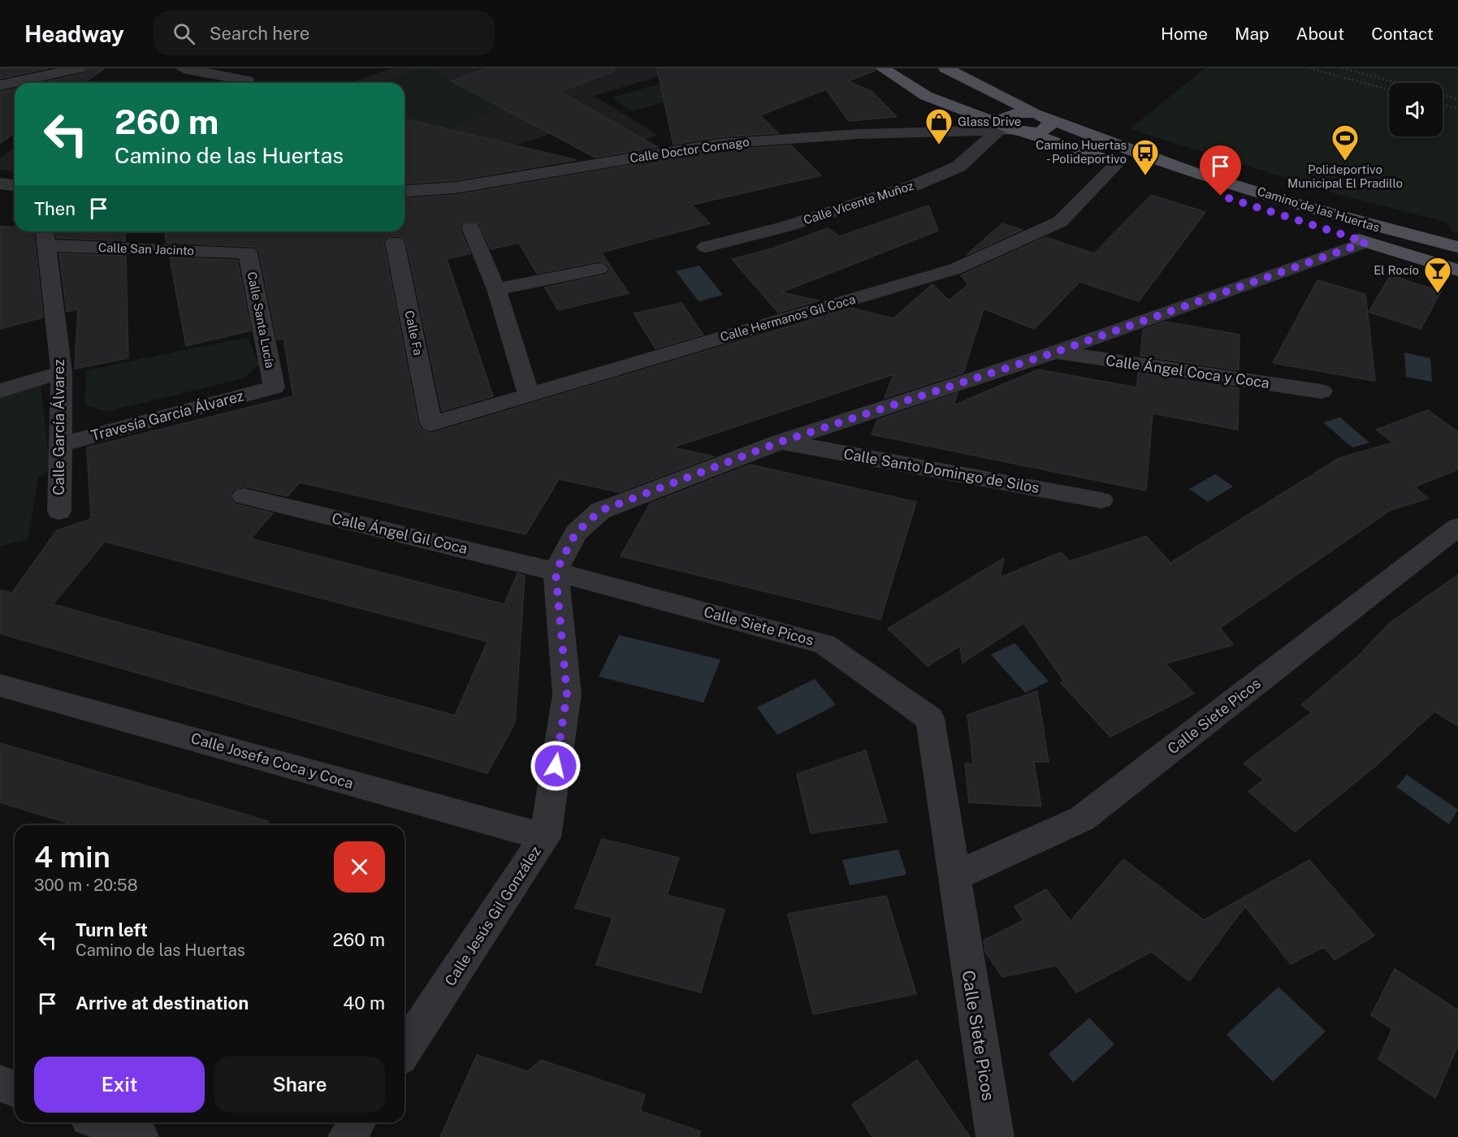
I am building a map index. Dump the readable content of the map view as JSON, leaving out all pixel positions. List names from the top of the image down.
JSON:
{
  "streets": {
    "main road": ["Camino de las Huertas"],
    "street": [
      "Calle Doctor Cornago",
      "Calle Vicente Muñoz",
      "Calle San Jacinto",
      "Calle Hermanos Gil Coca",
      "Calle Santa Lucía",
      "Calle Fa",
      "Calle Ángel Coca y Coca",
      "Travesía García Álvarez",
      "Calle García Álvarez",
      "Calle Santo Domingo de Silos",
      "Calle Ángel Gil Coca",
      "Calle Siete Picos",
      "Calle Josefa Coca y Coca",
      "Calle Jesús Gil González"
    ]
  },
  "crossings": [
    ["Calle Doctor Cornago", "Calle Vicente Muñoz"],
    ["Calle Doctor Cornago", "Camino de las Huertas"],
    ["Calle Vicente Muñoz", "Camino de las Huertas"],
    ["Camino de las Huertas", "Calle Hermanos Gil Coca"],
    ["Calle San Jacinto", "Calle Santa Lucía"],
    ["Calle San Jacinto", "Calle García Álvarez"],
    ["Calle Hermanos Gil Coca", "Calle Fa"],
    ["Calle Santa Lucía", "Travesía García Álvarez"],
    ["Travesía García Álvarez", "Calle García Álvarez"],
    ["Calle Ángel Gil Coca", "Calle Siete Picos"],
    ["Calle Ángel Gil Coca", "Calle Jesús Gil González"],
    ["Calle Siete Picos", "Calle Jesús Gil González"],
    ["Calle Josefa Coca y Coca", "Calle Jesús Gil González"]
  ],
  "places": {
    "shop": ["Glass Drive"],
    "sports": ["Polideportivo Municipal El Pradillo"],
    "bus stop": ["Camino Huertas - Polideportivo"],
    "bar": ["El Rocío"]
  },
  "page": {
    "header": "Headway",
    "search": "Search here",
    "nav": [
      "Home",
      "Map",
      "About",
      "Contact"
    ],
    "turn": ["260 m", "Camino de las Huertas"],
    "then": "Then",
    "heading": ["4 min", "300 m · 20:58"],
    "list": [
      {
        "name": "Turn left",
        "note": "Camino de las Huertas",
        "value": "260 m"
      },
      {
        "name": "Arrive at destination",
        "value": "40 m"
      }
    ],
    "buttons": ["Exit", "Share"]
  }
}
